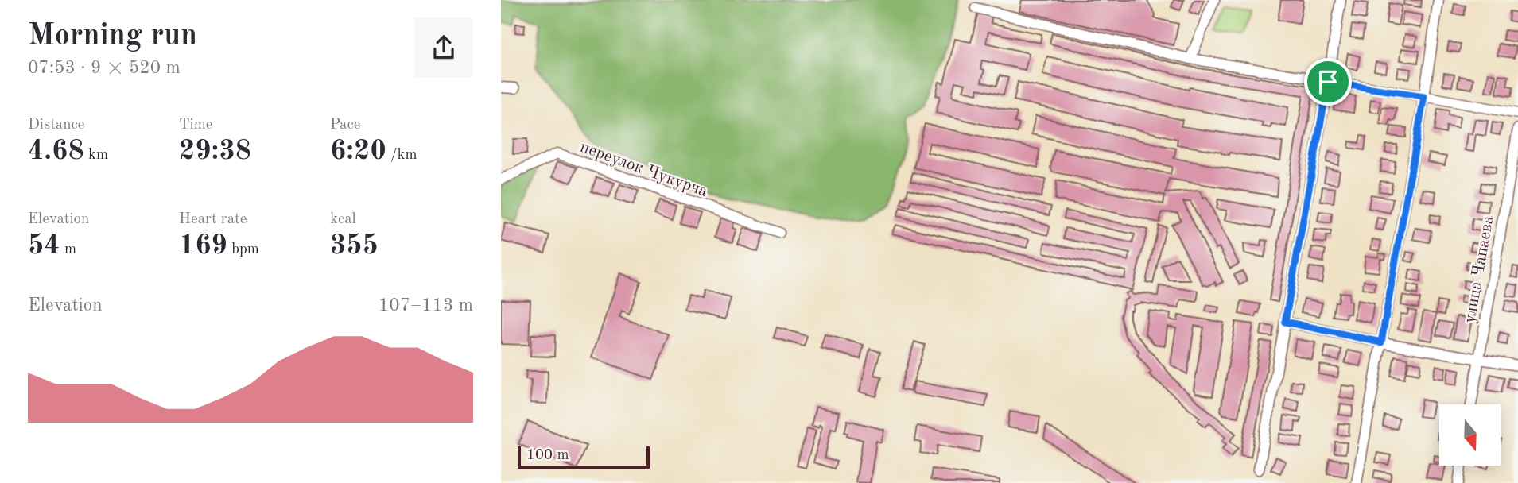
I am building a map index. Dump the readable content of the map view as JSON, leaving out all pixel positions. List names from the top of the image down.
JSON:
{
  "streets": {
    "street": ["переулок Чукурча", "улица Чапаева"]
  },
  "scale_bar": "100 m",
  "north": "bottom",
  "page": {
    "heading": ["Morning run", "07:53 · 9 × 520 m"],
    "stats": [
      ["Distance", "4.68 km"],
      ["Time", "29:38"],
      ["Pace", "6:20 /km"],
      ["Elevation", "54 m"],
      ["Heart rate", "169 bpm"],
      ["kcal", "355"]
    ],
    "chart": ["Elevation", "107–113 m"],
    "scale": "100 m"
  }
}
